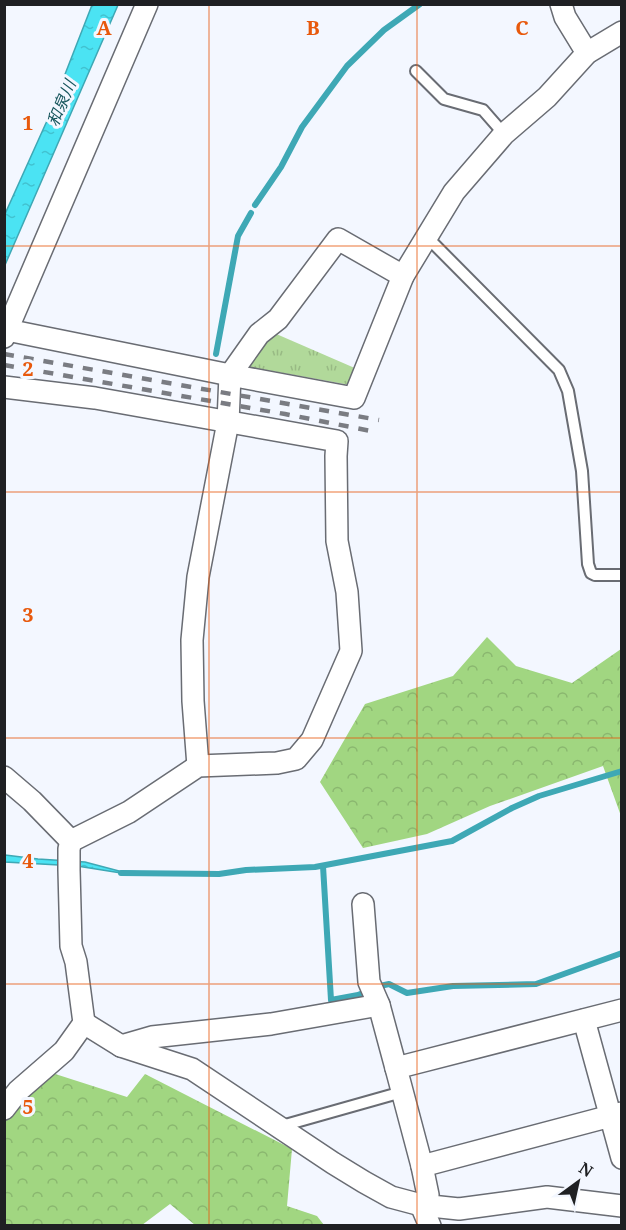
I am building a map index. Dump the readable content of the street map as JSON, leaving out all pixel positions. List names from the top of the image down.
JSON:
{
  "water": ["和泉川"],
  "north": "top right",
  "grid": {
    "columns": ["A", "B", "C"],
    "rows": [
      "1",
      "2",
      "3",
      "4",
      "5"
    ]
  }
}
